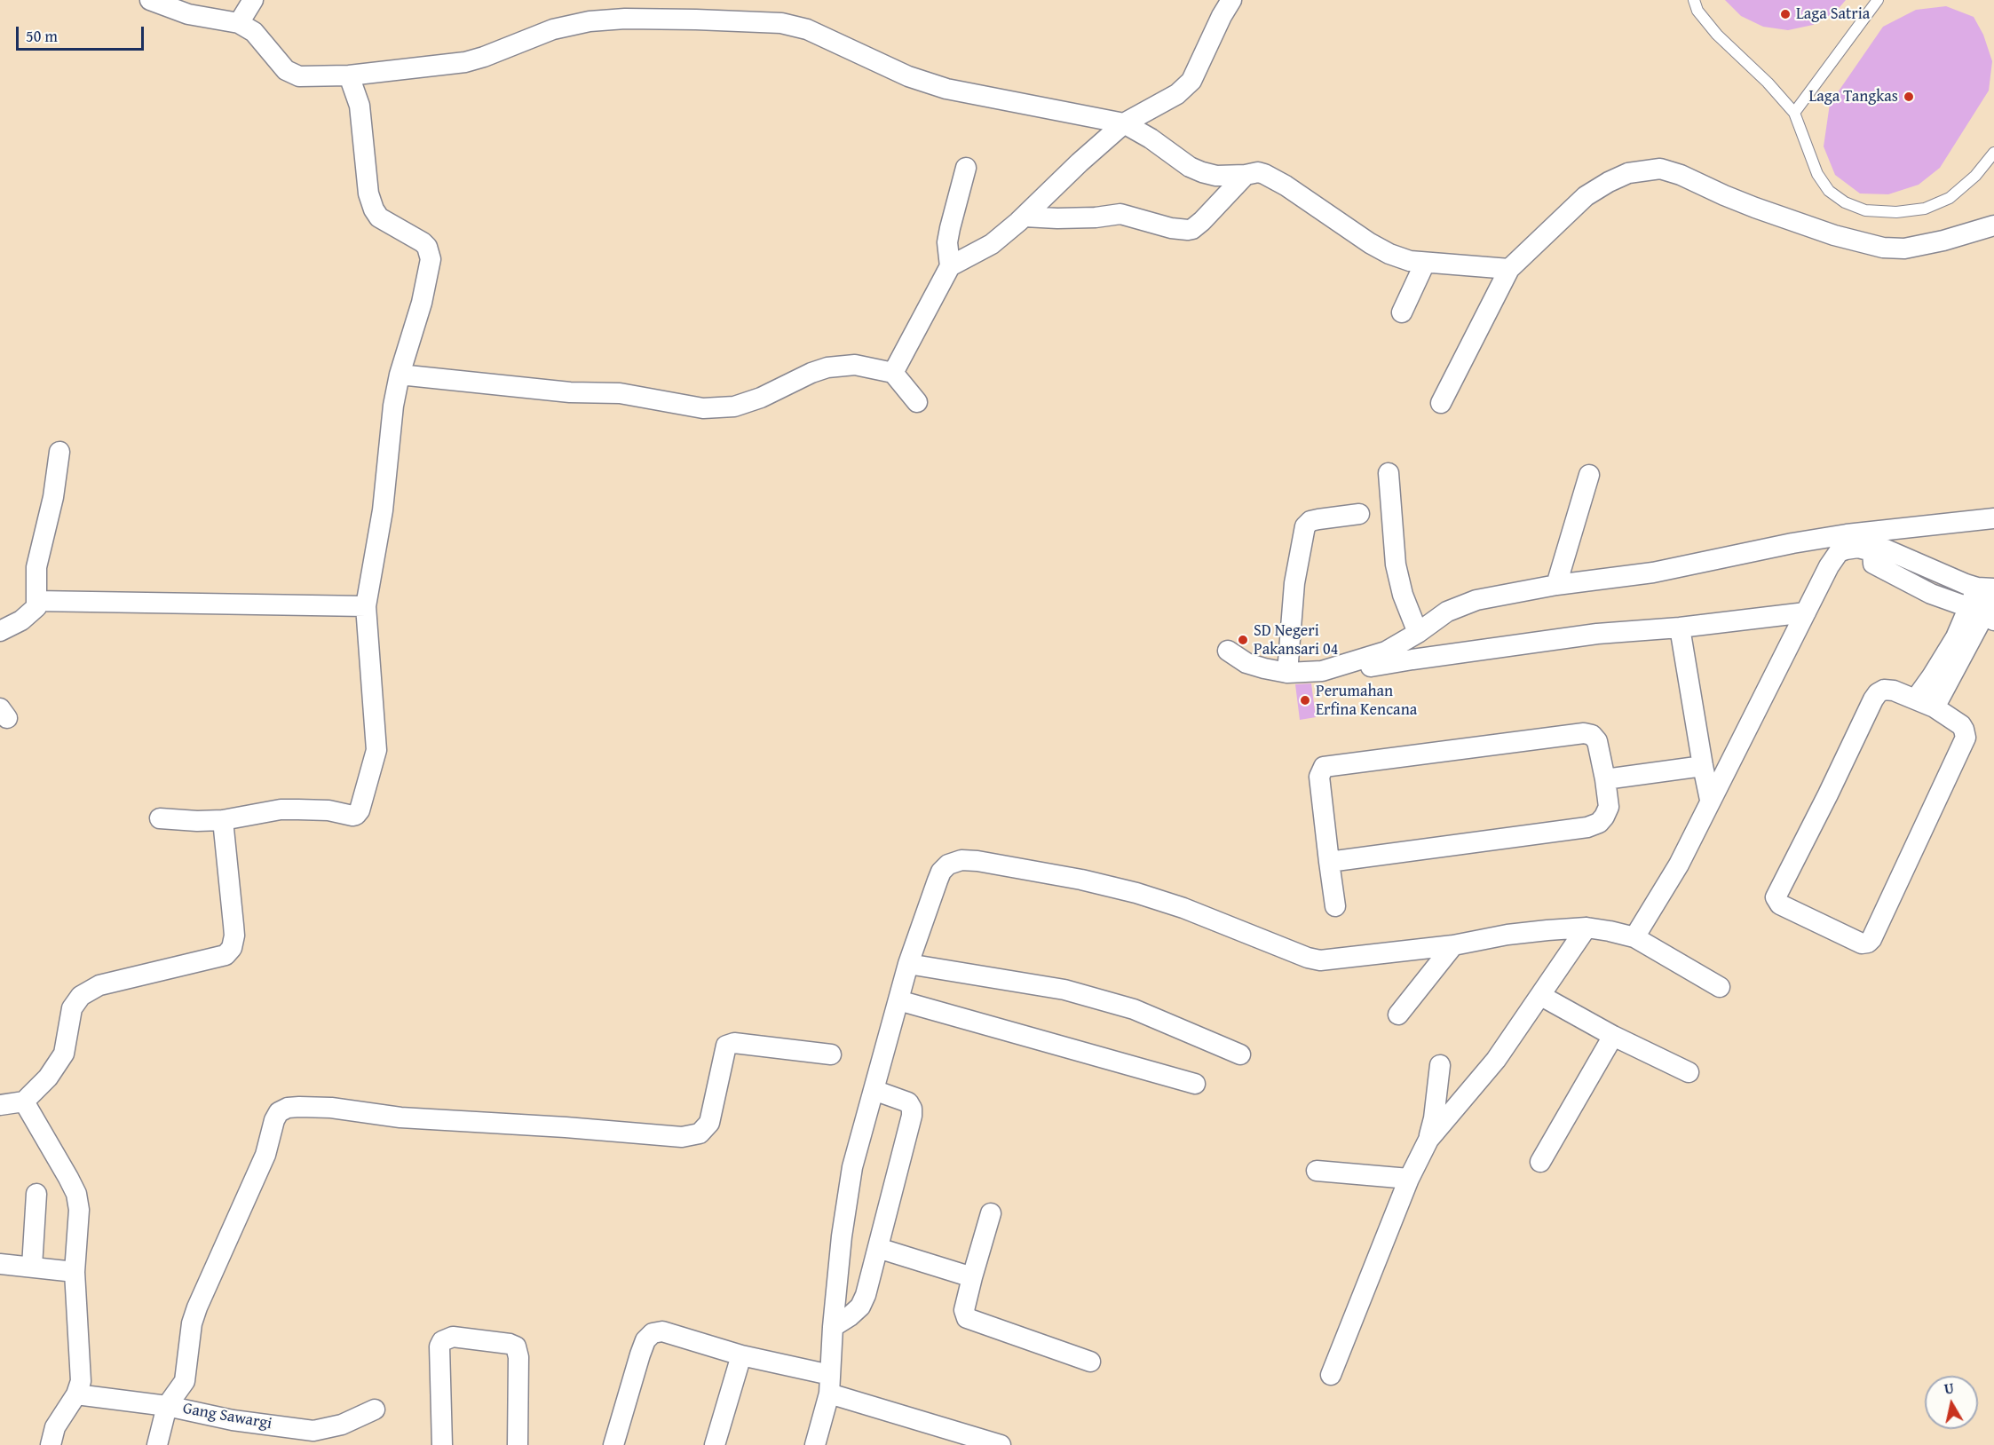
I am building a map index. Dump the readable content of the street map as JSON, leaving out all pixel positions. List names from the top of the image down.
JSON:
{
  "streets": {
    "street": ["Gang Sawargi"]
  },
  "places": [
    "Laga Satria",
    "Laga Tangkas",
    "SD Negeri Pakansari 04",
    "Perumahan Erfina Kencana"
  ],
  "scale_bar": "50 m",
  "north": "top"
}
